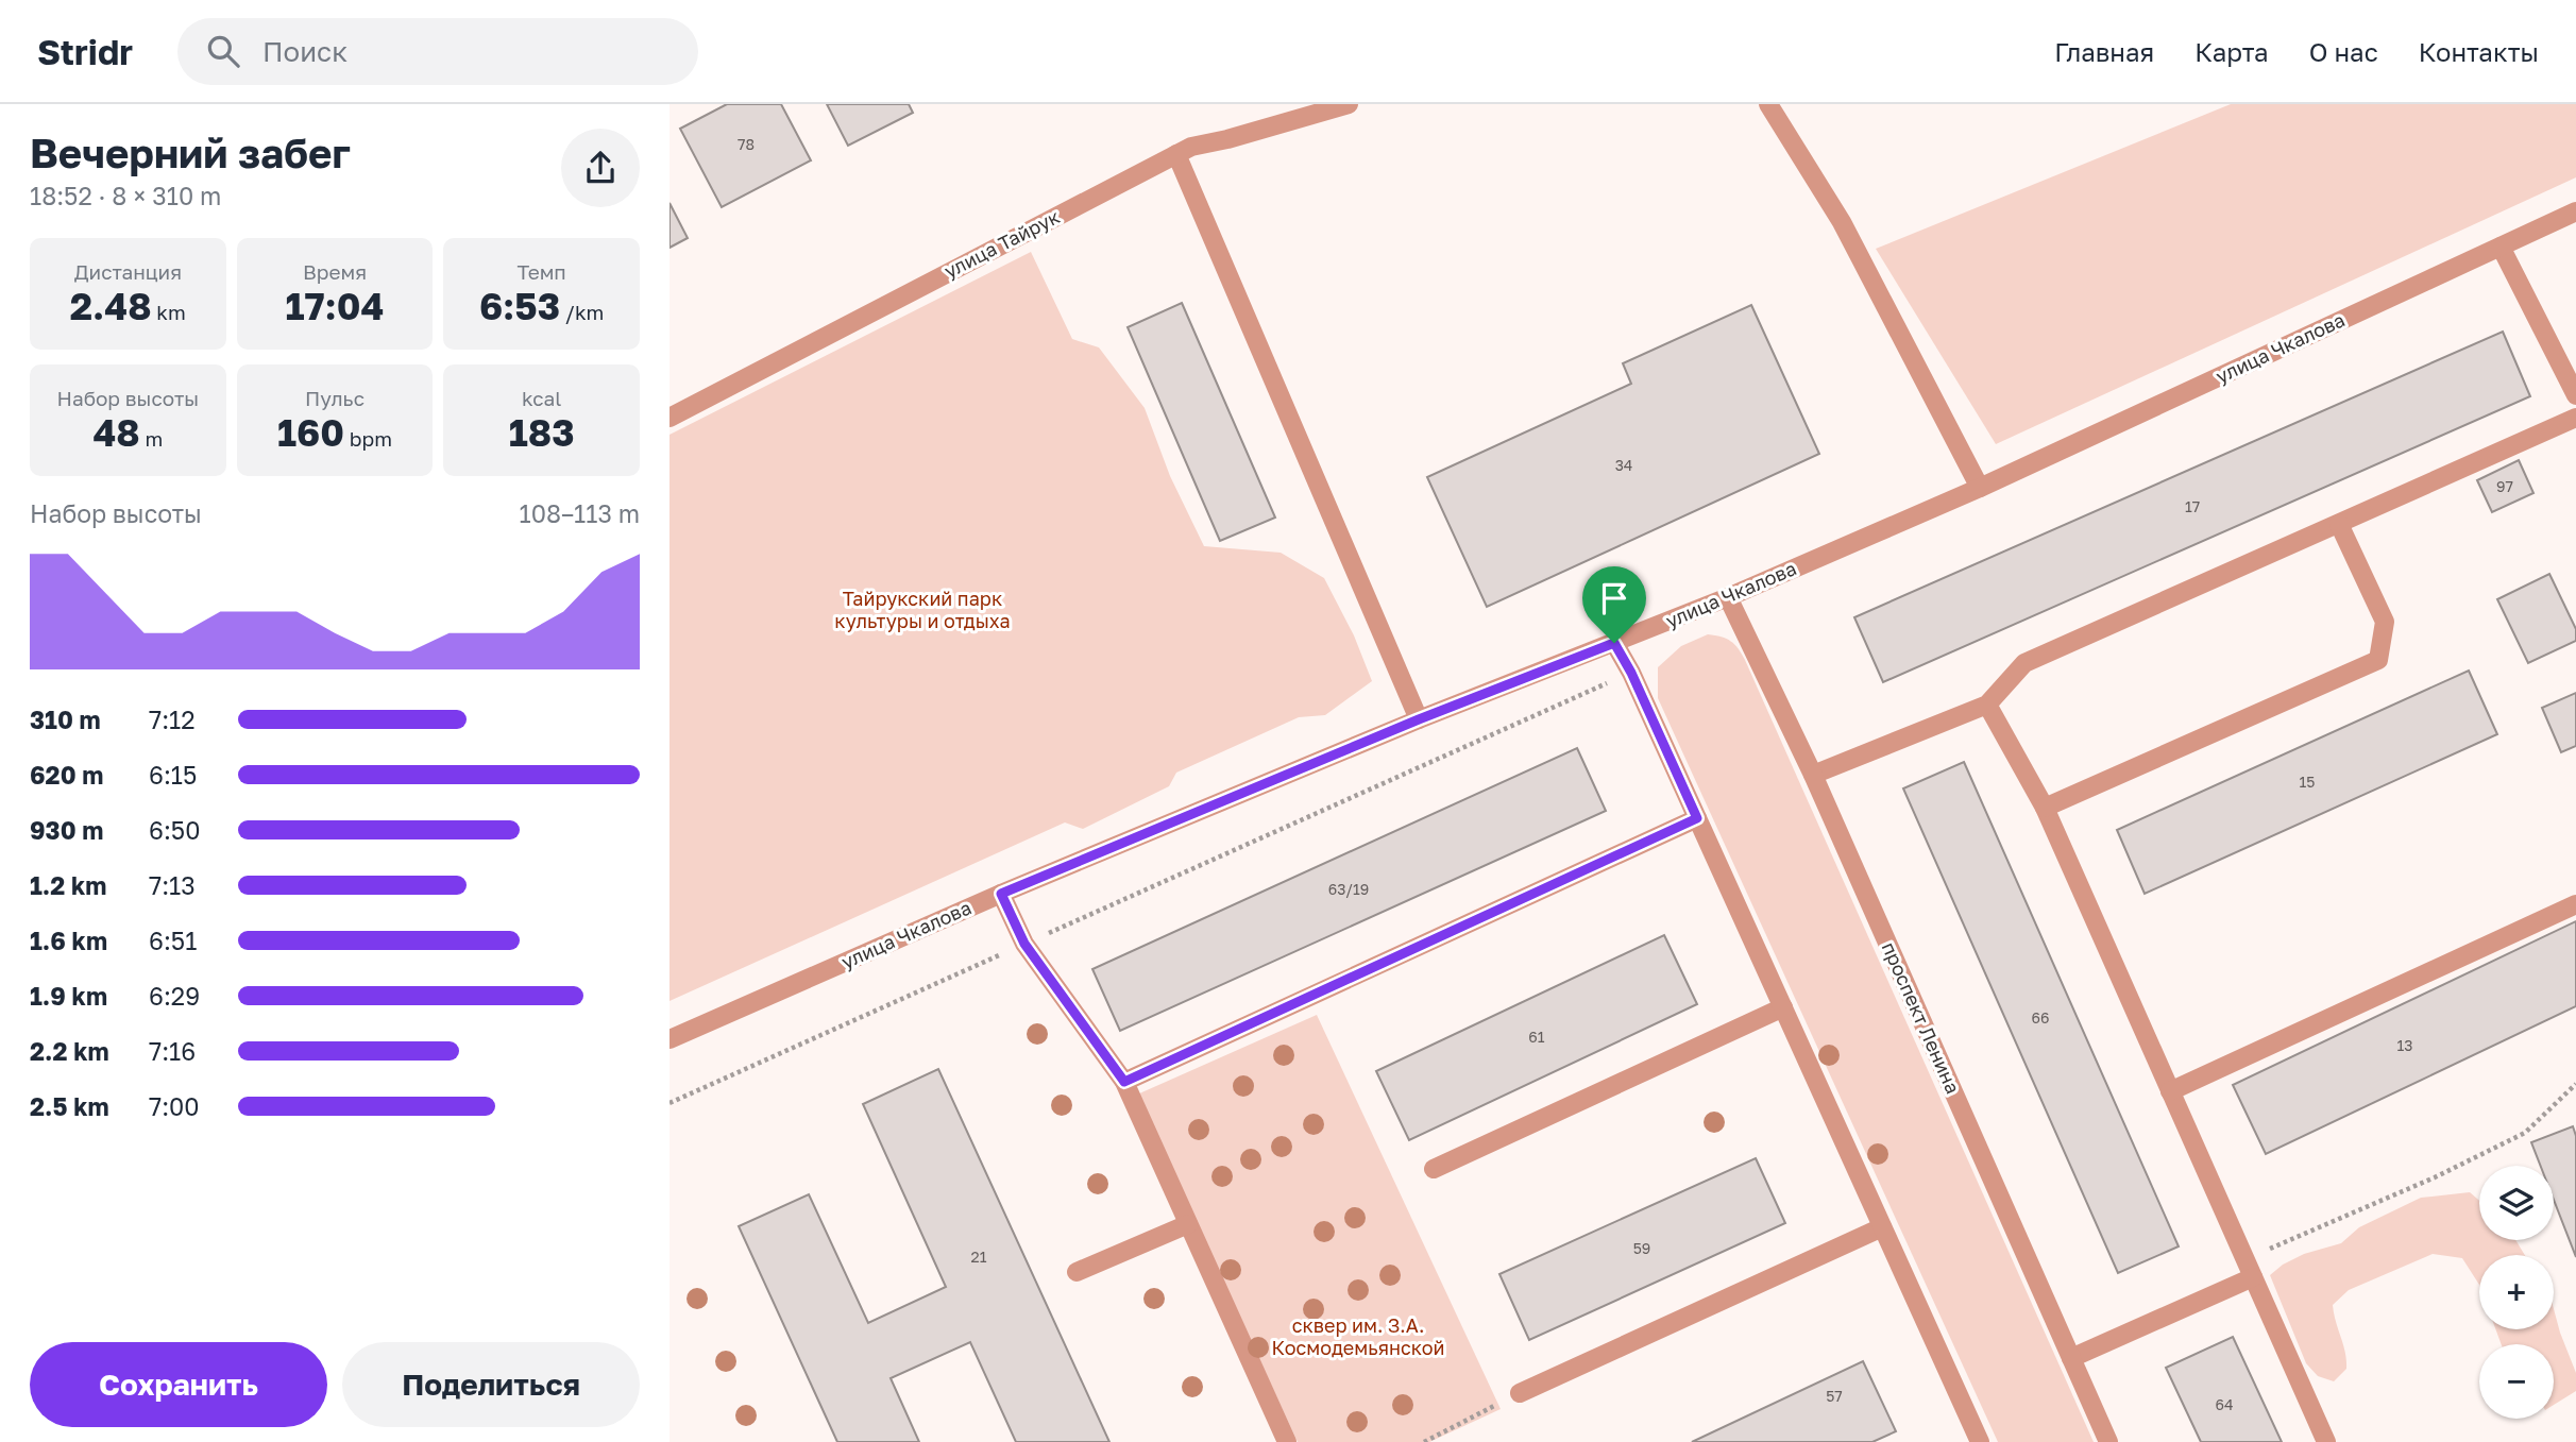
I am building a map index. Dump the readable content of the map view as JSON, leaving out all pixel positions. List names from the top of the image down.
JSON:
{
  "streets": {
    "street": ["улица Тайрук", "улица Чкалова", "проспект Ленина"]
  },
  "crossings": [
    ["улица Чкалова", "проспект Ленина"]
  ],
  "parks": ["Тайрукский парк культуры и отдыха", "сквер им. З.А. Космодемьянской"],
  "house_numbers": [
    "78",
    "34",
    "97",
    "17",
    "15",
    "63/19",
    "66",
    "61",
    "13",
    "59",
    "21",
    "57",
    "64"
  ],
  "page": {
    "header": "Stridr",
    "search": "Поиск",
    "nav": [
      "Главная",
      "Карта",
      "О нас",
      "Контакты"
    ],
    "heading": ["Вечерний забег", "18:52 · 8 × 310 m"],
    "stats": [
      ["Дистанция", "2.48 km"],
      ["Время", "17:04"],
      ["Темп", "6:53 /km"],
      ["Набор высоты", "48 m"],
      ["Пульс", "160 bpm"],
      ["kcal", "183"]
    ],
    "chart": ["Набор высоты", "108–113 m"],
    "list": [
      {
        "name": "310 m",
        "note": "7:12"
      },
      {
        "name": "620 m",
        "note": "6:15"
      },
      {
        "name": "930 m",
        "note": "6:50"
      },
      {
        "name": "1.2 km",
        "note": "7:13"
      },
      {
        "name": "1.6 km",
        "note": "6:51"
      },
      {
        "name": "1.9 km",
        "note": "6:29"
      },
      {
        "name": "2.2 km",
        "note": "7:16"
      },
      {
        "name": "2.5 km",
        "note": "7:00"
      }
    ],
    "map_buttons": ["+", "−"],
    "buttons": ["Сохранить", "Поделиться"]
  }
}
